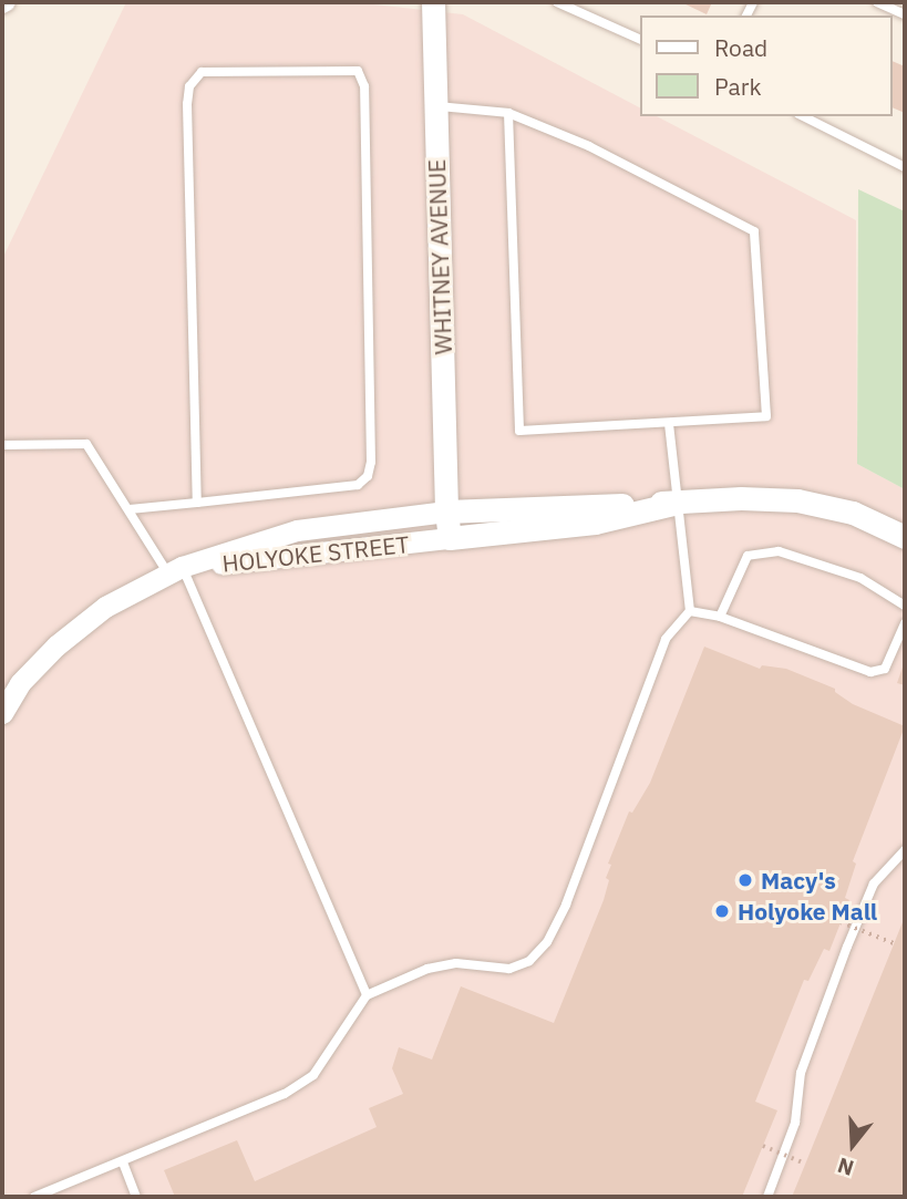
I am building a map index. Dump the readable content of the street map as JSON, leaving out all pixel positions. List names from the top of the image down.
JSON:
{
  "streets": {
    "main road": ["WHITNEY AVENUE"],
    "street": ["HOLYOKE STREET"]
  },
  "crossings": [
    ["WHITNEY AVENUE", "HOLYOKE STREET"]
  ],
  "places": ["Macy's", "Holyoke Mall"],
  "legend": ["Road", "Park"],
  "north": "bottom"
}
